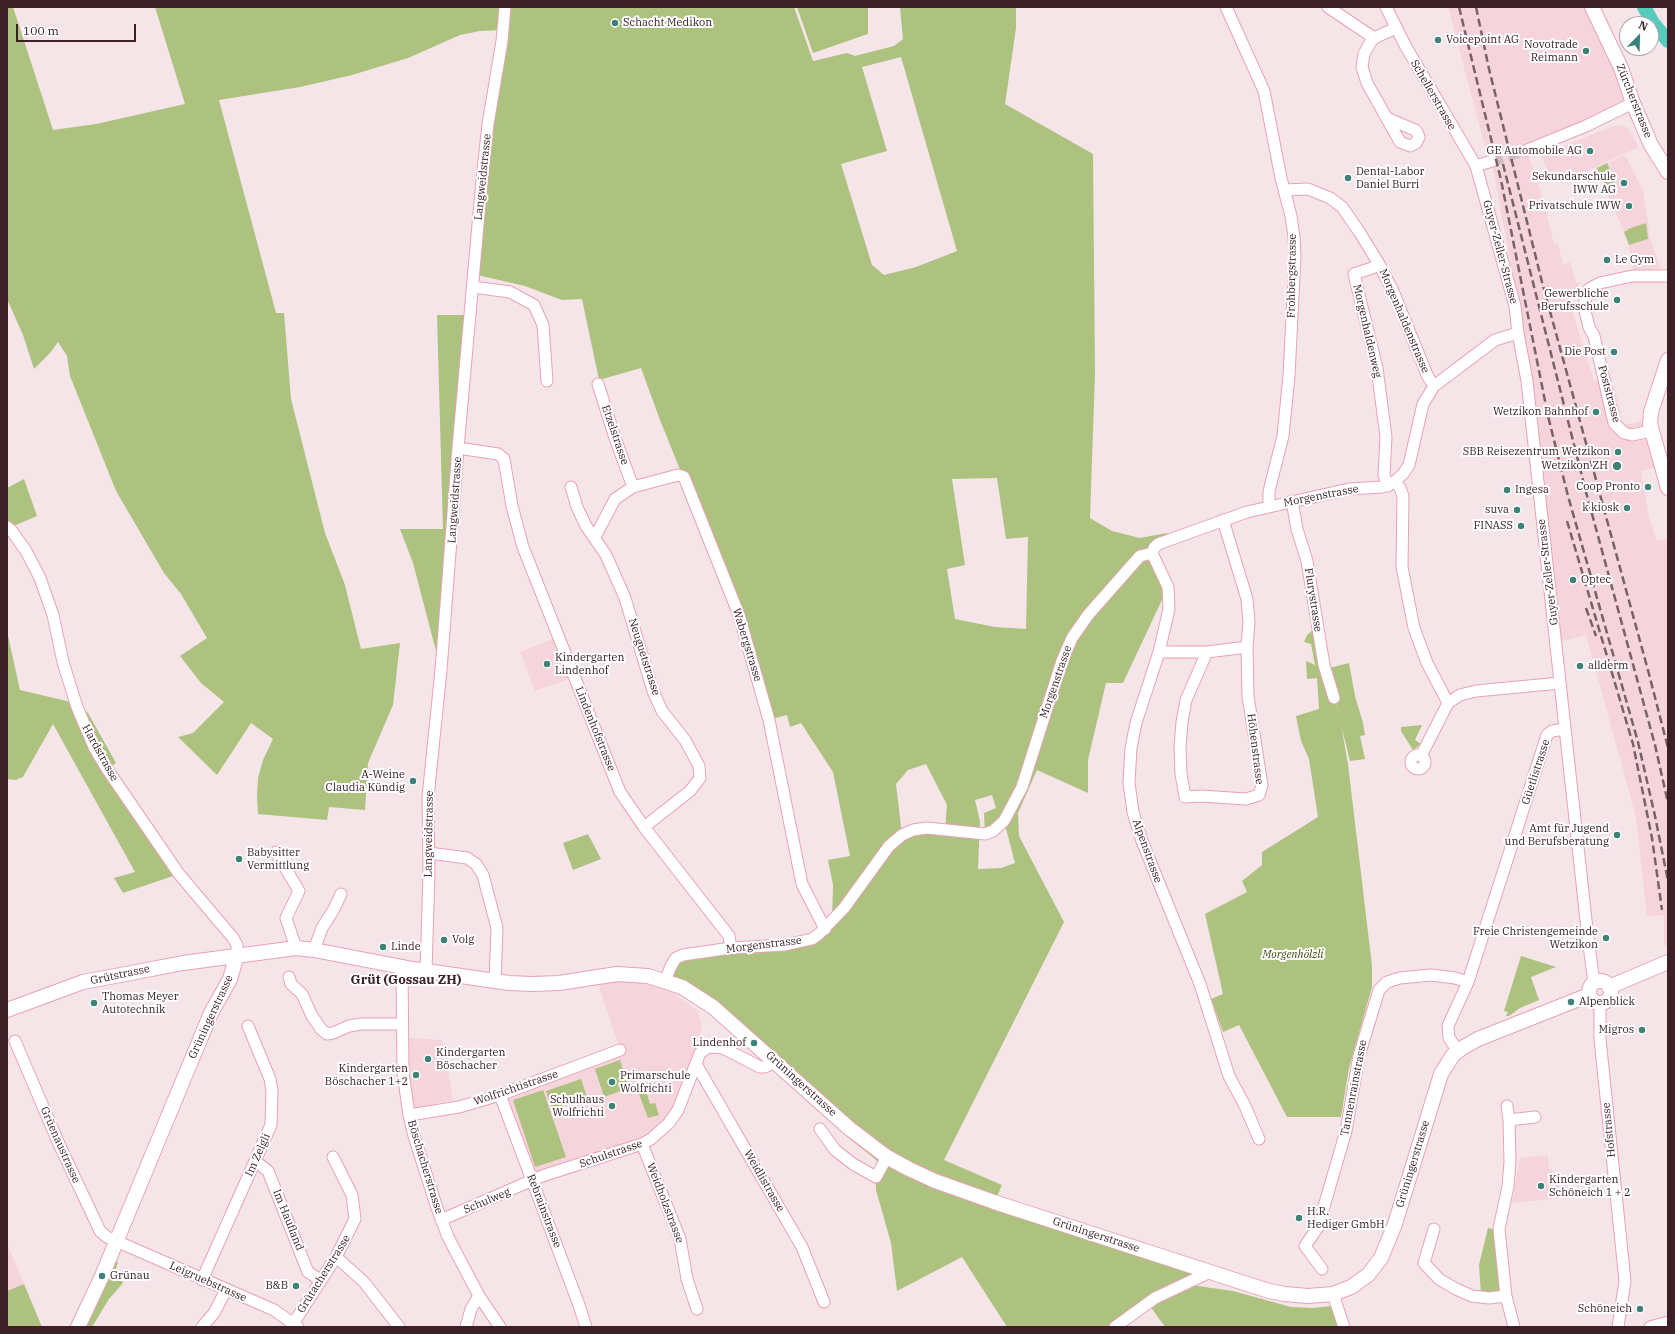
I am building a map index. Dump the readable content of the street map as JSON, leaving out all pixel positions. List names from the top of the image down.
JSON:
{
  "streets": {
    "main road": ["Zürcherstrasse", "Grütstrasse", "Grüningerstrasse"],
    "street": [
      "Schellerstrasse",
      "Langweidstrasse",
      "Guyer-Zeller-Strasse",
      "Frohbergstrasse",
      "Morgenhaldenstrasse",
      "Morgenhaldenweg",
      "Poststrasse",
      "Etzelstrasse",
      "Morgenstrasse",
      "Flurystrasse",
      "Wabergstrasse",
      "Neuguetstrasse",
      "Lindenhofstrasse",
      "Höhenstrasse",
      "Hardstrasse",
      "Güetlistrasse",
      "Alpenstrasse",
      "Wolfrichtistrasse",
      "Tannenrainstrasse",
      "Hofstrasse",
      "Grüenaustrasse",
      "Schulstrasse",
      "Im Zelgli",
      "Böschacherstrasse",
      "Weidlistrasse",
      "Schulweg",
      "Weidholzstrasse",
      "Rebrainstrasse",
      "Im Haufland",
      "Grütacherstrasse",
      "Leigruebstrasse"
    ]
  },
  "crossings": [
    ["Schellerstrasse", "Guyer-Zeller-Strasse"],
    ["Langweidstrasse", "Lindenhofstrasse"],
    ["Langweidstrasse", "Grüningerstrasse"],
    ["Guyer-Zeller-Strasse", "Güetlistrasse"],
    ["Guyer-Zeller-Strasse", "Grüningerstrasse"],
    ["Guyer-Zeller-Strasse", "Hofstrasse"],
    ["Frohbergstrasse", "Morgenhaldenstrasse"],
    ["Frohbergstrasse", "Morgenstrasse"],
    ["Morgenhaldenstrasse", "Morgenhaldenweg"],
    ["Morgenhaldenweg", "Morgenstrasse"],
    ["Etzelstrasse", "Wabergstrasse"],
    ["Morgenstrasse", "Flurystrasse"],
    ["Morgenstrasse", "Wabergstrasse"],
    ["Morgenstrasse", "Lindenhofstrasse"],
    ["Morgenstrasse", "Höhenstrasse"],
    ["Morgenstrasse", "Alpenstrasse"],
    ["Morgenstrasse", "Grüningerstrasse"],
    ["Wabergstrasse", "Neuguetstrasse"],
    ["Neuguetstrasse", "Lindenhofstrasse"],
    ["Hardstrasse", "Grütstrasse"],
    ["Hardstrasse", "Grüningerstrasse"],
    ["Güetlistrasse", "Grüningerstrasse"],
    ["Güetlistrasse", "Tannenrainstrasse"],
    ["Grütstrasse", "Grüningerstrasse"],
    ["Grüningerstrasse", "Hofstrasse"],
    ["Grüningerstrasse", "Grüenaustrasse"],
    ["Grüningerstrasse", "Schulstrasse"],
    ["Grüningerstrasse", "Böschacherstrasse"],
    ["Grüningerstrasse", "Leigruebstrasse"],
    ["Wolfrichtistrasse", "Böschacherstrasse"],
    ["Wolfrichtistrasse", "Rebrainstrasse"],
    ["Grüenaustrasse", "Leigruebstrasse"],
    ["Schulstrasse", "Weidlistrasse"],
    ["Schulstrasse", "Schulweg"],
    ["Schulstrasse", "Weidholzstrasse"],
    ["Schulstrasse", "Rebrainstrasse"],
    ["Im Zelgli", "Im Haufland"],
    ["Im Zelgli", "Leigruebstrasse"],
    ["Böschacherstrasse", "Schulweg"],
    ["Schulweg", "Rebrainstrasse"],
    ["Im Haufland", "Grütacherstrasse"],
    ["Grütacherstrasse", "Leigruebstrasse"]
  ],
  "districts": ["Grüt (Gossau ZH)"],
  "parks": ["Morgenhölzli"],
  "places": [
    "Schacht Medikon",
    "Voicepoint AG",
    "Novotrade Reimann",
    "GE Automobile AG",
    "Dental-Labor Daniel Burri",
    "Sekundarschule IWW AG",
    "Privatschule IWW",
    "Le Gym",
    "Gewerbliche Berufsschule",
    "Die Post",
    "Wetzikon Bahnhof",
    "SBB Reisezentrum Wetzikon",
    "Wetzikon ZH",
    "Coop Pronto",
    "Ingesa",
    "k kiosk",
    "suva",
    "FINASS",
    "Optec",
    "Kindergarten Lindenhof",
    "allderm",
    "A-Weine Claudia Kündig",
    "Amt für Jugend und Berufsberatung",
    "Babysitter Vermittlung",
    "Freie Christengemeinde Wetzikon",
    "Volg",
    "Linde",
    "Alpenblick",
    "Thomas Meyer Autotechnik",
    "Migros",
    "Lindenhof",
    "Kindergarten Böschacher",
    "Kindergarten Böschacher 1+2",
    "Primarschule Wolfrichti",
    "Schulhaus Wolfrichti",
    "Kindergarten Schöneich 1 + 2",
    "H.R. Hediger GmbH",
    "Grünau",
    "B&B",
    "Schöneich"
  ],
  "scale_bar": "100 m",
  "north": "top right"
}
